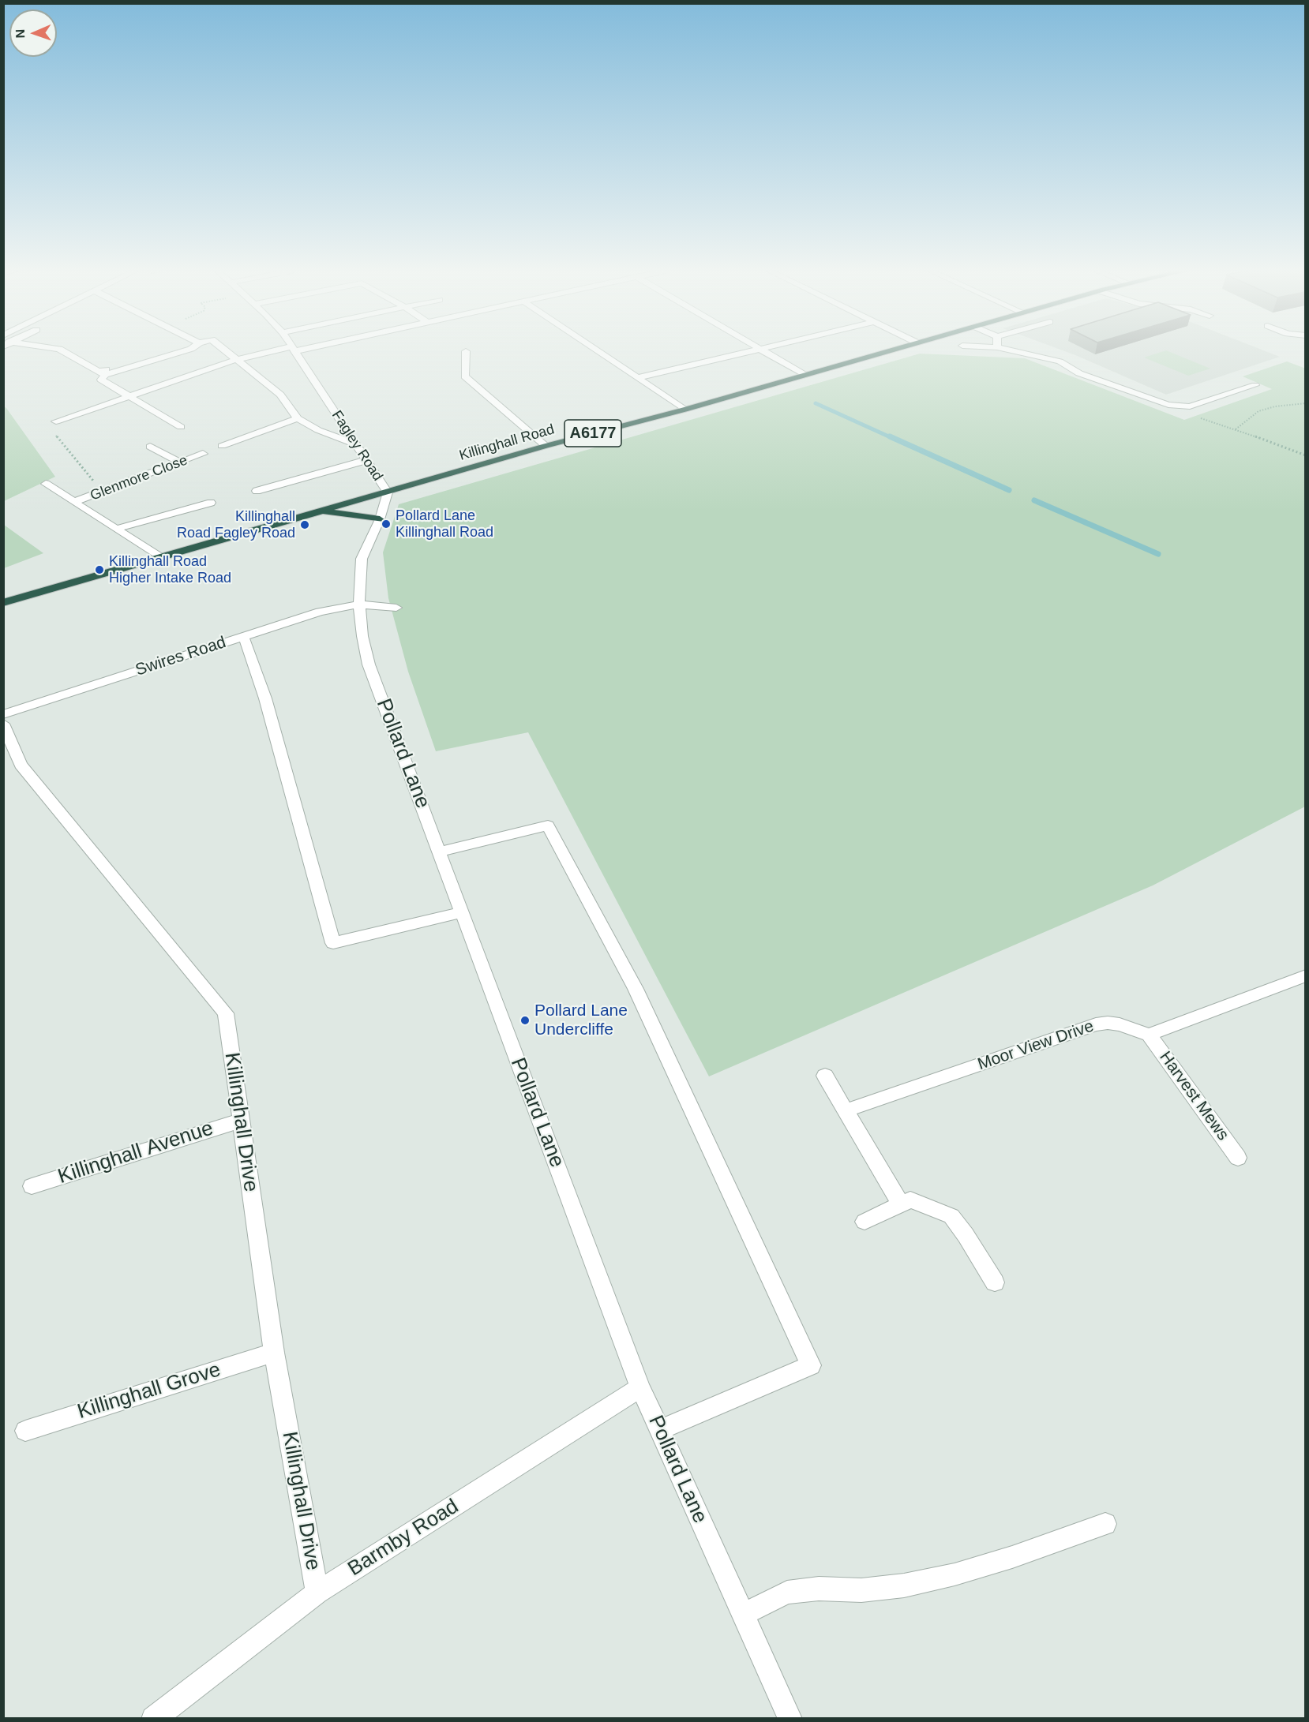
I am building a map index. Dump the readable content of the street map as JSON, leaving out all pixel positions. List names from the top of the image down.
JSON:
{
  "streets": {
    "highway": ["A6177", "Killinghall Road"],
    "street": [
      "Fagley Road",
      "Glenmore Close",
      "Swires Road",
      "Pollard Lane",
      "Moor View Drive",
      "Harvest Mews",
      "Killinghall Drive",
      "Killinghall Avenue",
      "Killinghall Grove",
      "Barmby Road"
    ]
  },
  "crossings": [
    ["Killinghall Road", "Fagley Road"],
    ["Killinghall Road", "Pollard Lane"],
    ["Fagley Road", "Pollard Lane"],
    ["Swires Road", "Pollard Lane"],
    ["Pollard Lane", "Barmby Road"],
    ["Moor View Drive", "Harvest Mews"],
    ["Killinghall Drive", "Killinghall Avenue"],
    ["Killinghall Drive", "Killinghall Grove"],
    ["Killinghall Drive", "Barmby Road"]
  ],
  "places": [
    "Pollard Lane Killinghall Road",
    "Killinghall Road Fagley Road",
    "Killinghall Road Higher Intake Road",
    "Pollard Lane Undercliffe"
  ],
  "north": "left"
}
